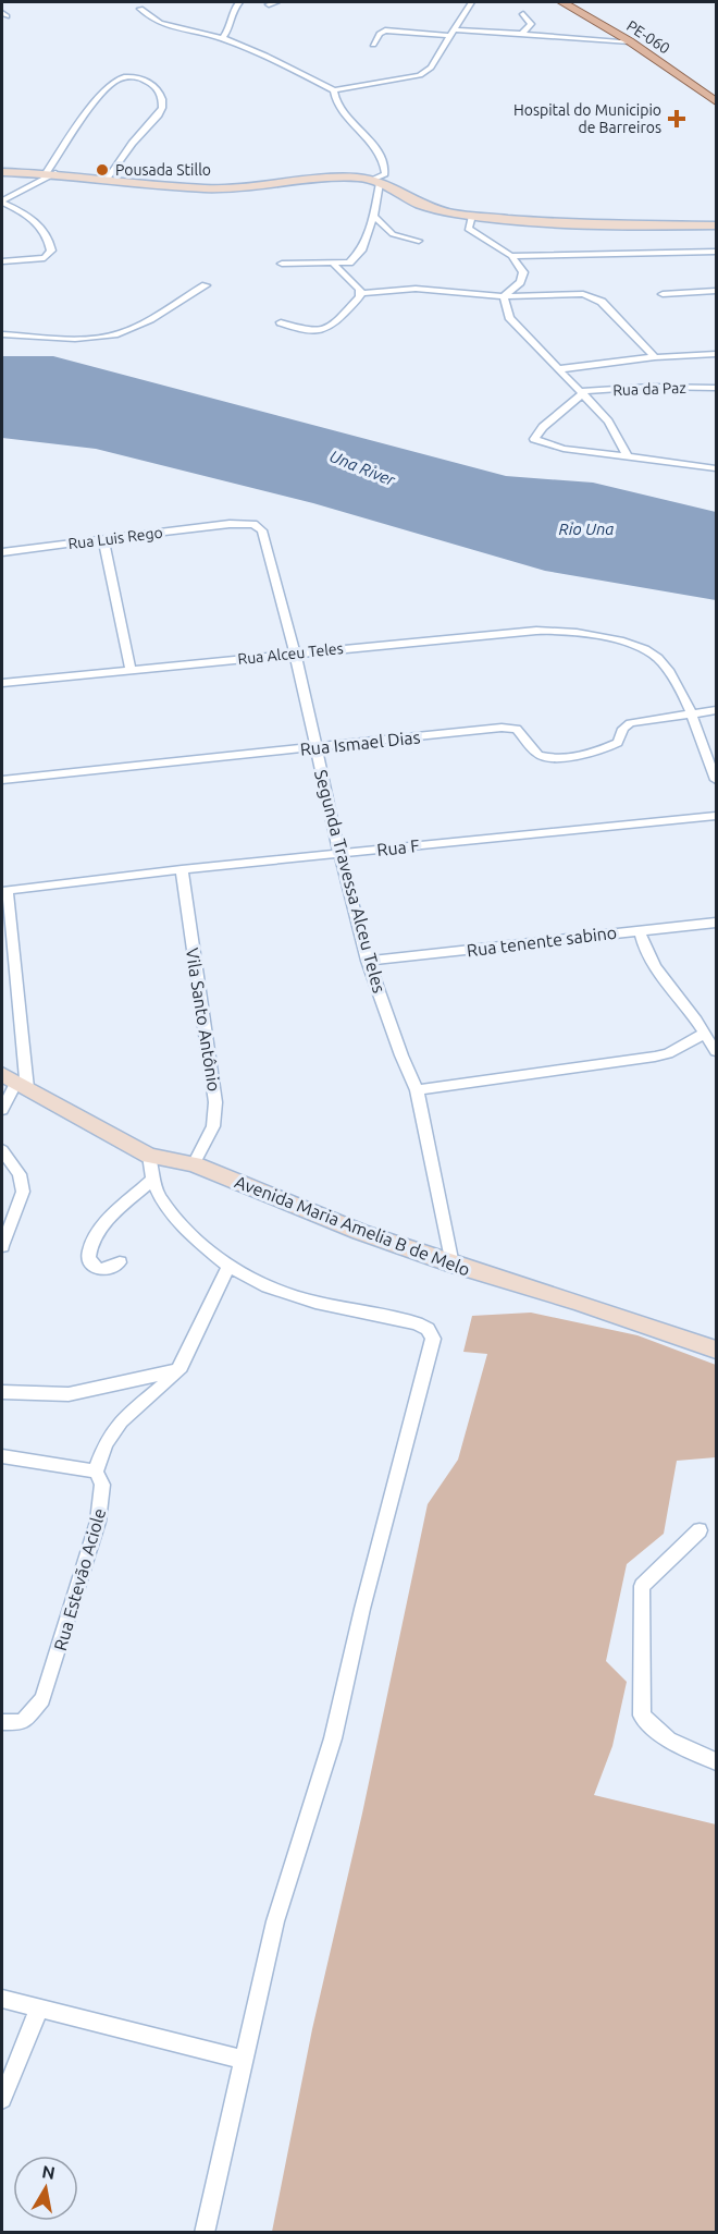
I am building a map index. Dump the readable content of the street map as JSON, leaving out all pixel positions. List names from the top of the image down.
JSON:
{
  "streets": {
    "main road": ["PE-060"],
    "street": [
      "Rua da Paz",
      "Rua Luis Rego",
      "Rua Alceu Teles",
      "Rua Ismael Dias",
      "Rua F",
      "Segunda Travessa Alceu Teles",
      "Rua tenente sabino",
      "Vila Santo Antônio",
      "Avenida Maria Amelia B de Melo",
      "Rua Estevão Aciole"
    ]
  },
  "crossings": [
    ["Rua Luis Rego", "Segunda Travessa Alceu Teles"],
    ["Rua Alceu Teles", "Rua Ismael Dias"],
    ["Rua Alceu Teles", "Segunda Travessa Alceu Teles"],
    ["Rua Ismael Dias", "Segunda Travessa Alceu Teles"],
    ["Rua F", "Segunda Travessa Alceu Teles"],
    ["Rua F", "Vila Santo Antônio"],
    ["Segunda Travessa Alceu Teles", "Rua tenente sabino"],
    ["Segunda Travessa Alceu Teles", "Avenida Maria Amelia B de Melo"],
    ["Vila Santo Antônio", "Avenida Maria Amelia B de Melo"]
  ],
  "water": ["Una River", "Rio Una"],
  "places": {
    "health": ["Hospital do Municipio de Barreiros"],
    "other": ["Pousada Stillo"]
  },
  "north": "top"
}
